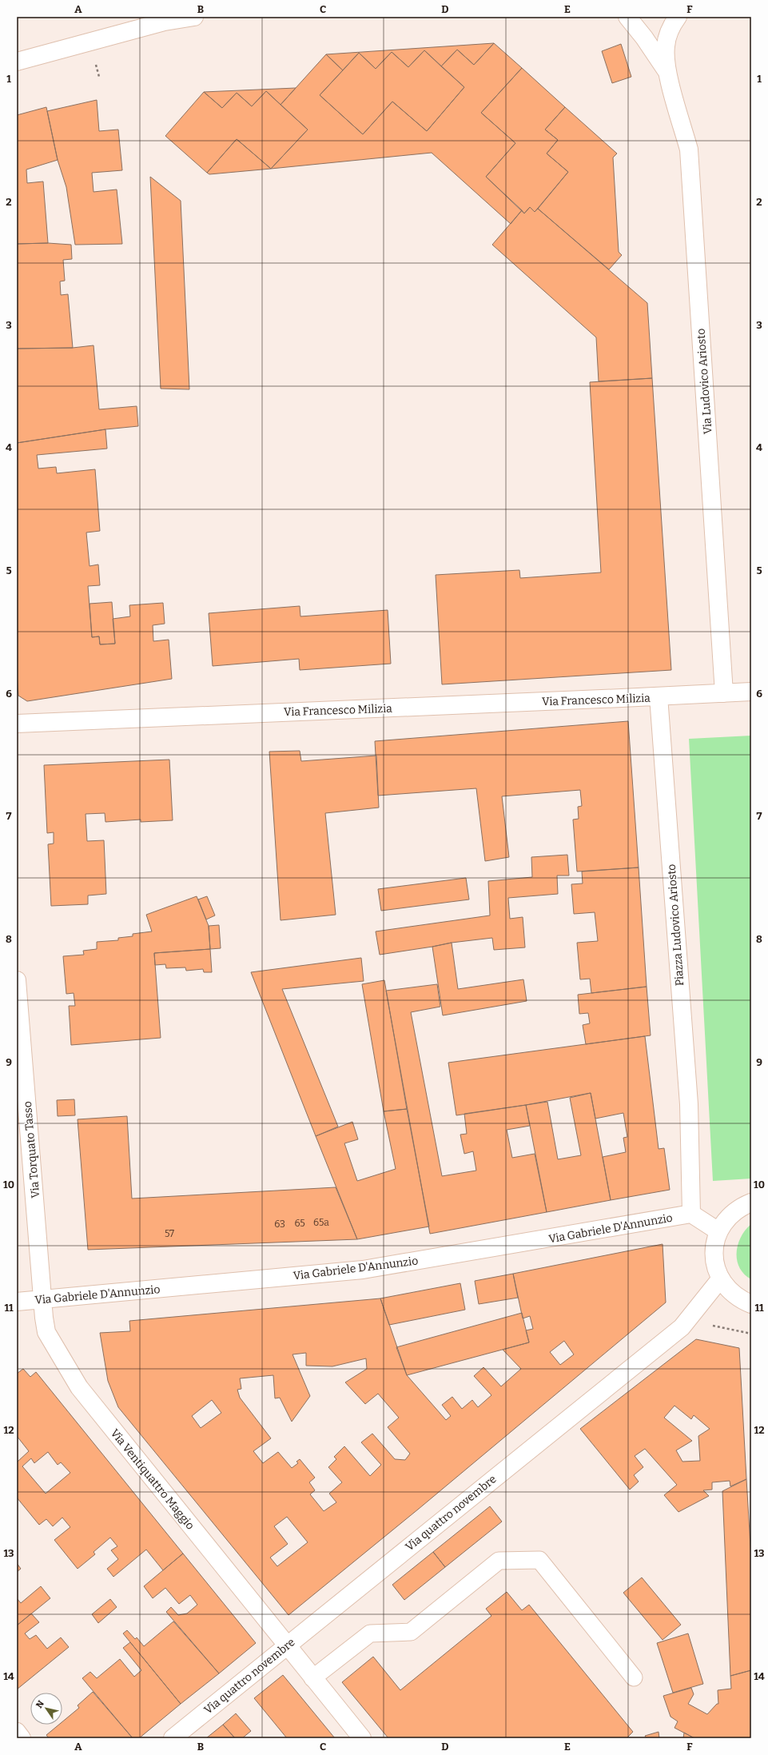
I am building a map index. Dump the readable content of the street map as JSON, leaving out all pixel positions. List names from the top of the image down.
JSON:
{
  "streets": {
    "street": [
      "Via Ludovico Ariosto",
      "Via Francesco Milizia",
      "Piazza Ludovico Ariosto",
      "Via Torquato Tasso",
      "Via Gabriele D'Annunzio",
      "Via Ventiquattro Maggio",
      "Via quattro novembre"
    ]
  },
  "crossings": [
    ["Via Francesco Milizia", "Piazza Ludovico Ariosto"],
    ["Piazza Ludovico Ariosto", "Via Gabriele D'Annunzio"],
    ["Via Torquato Tasso", "Via Gabriele D'Annunzio"],
    ["Via Torquato Tasso", "Via Ventiquattro Maggio"],
    ["Via Gabriele D'Annunzio", "Via Ventiquattro Maggio"],
    ["Via Ventiquattro Maggio", "Via quattro novembre"]
  ],
  "house_numbers": [
    "65a",
    "65",
    "63",
    "57"
  ],
  "north": "top left",
  "grid": {
    "columns": [
      "A",
      "B",
      "C",
      "D",
      "E",
      "F"
    ],
    "rows": [
      "1",
      "2",
      "3",
      "4",
      "5",
      "6",
      "7",
      "8",
      "9",
      "10",
      "11",
      "12",
      "13",
      "14"
    ]
  }
}
